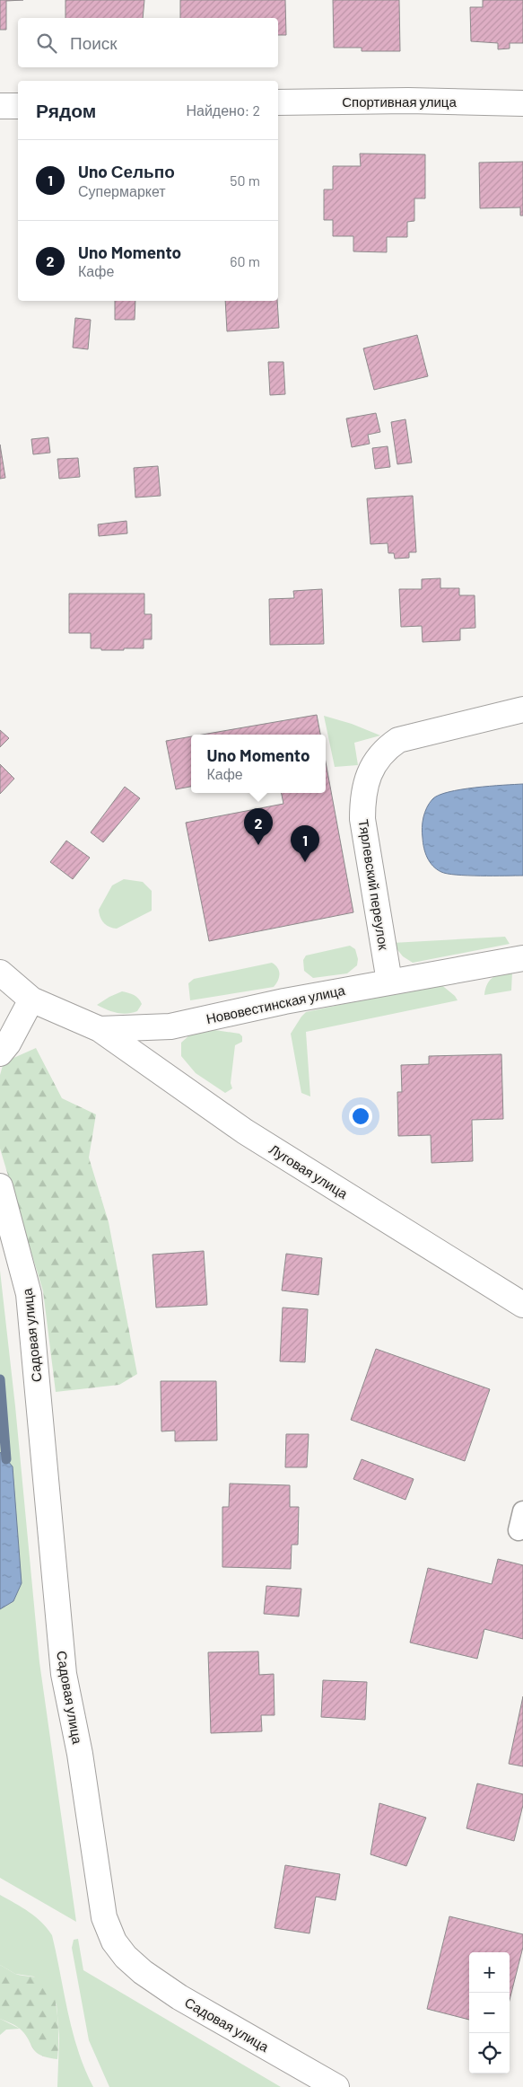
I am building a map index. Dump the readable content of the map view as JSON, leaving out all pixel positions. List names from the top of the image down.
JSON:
{
  "streets": {
    "street": [
      "Спортивная улица",
      "Тярлевский переулок",
      "Нововестинская улица",
      "Луговая улица",
      "Садовая улица"
    ]
  },
  "crossings": [
    ["Тярлевский переулок", "Нововестинская улица"],
    ["Нововестинская улица", "Луговая улица"]
  ],
  "page": {
    "search": "Поиск",
    "heading": ["Рядом", "Найдено: 2"],
    "list": [
      {
        "mark": "1",
        "name": "Uno Сельпо",
        "note": "Супермаркет",
        "value": "50 m"
      },
      {
        "mark": "2",
        "name": "Uno Momento",
        "note": "Кафе",
        "value": "60 m"
      }
    ],
    "popup": ["Uno Momento", "Кафе"],
    "pins": ["2", "1"],
    "map_buttons": ["+", "−"]
  }
}
